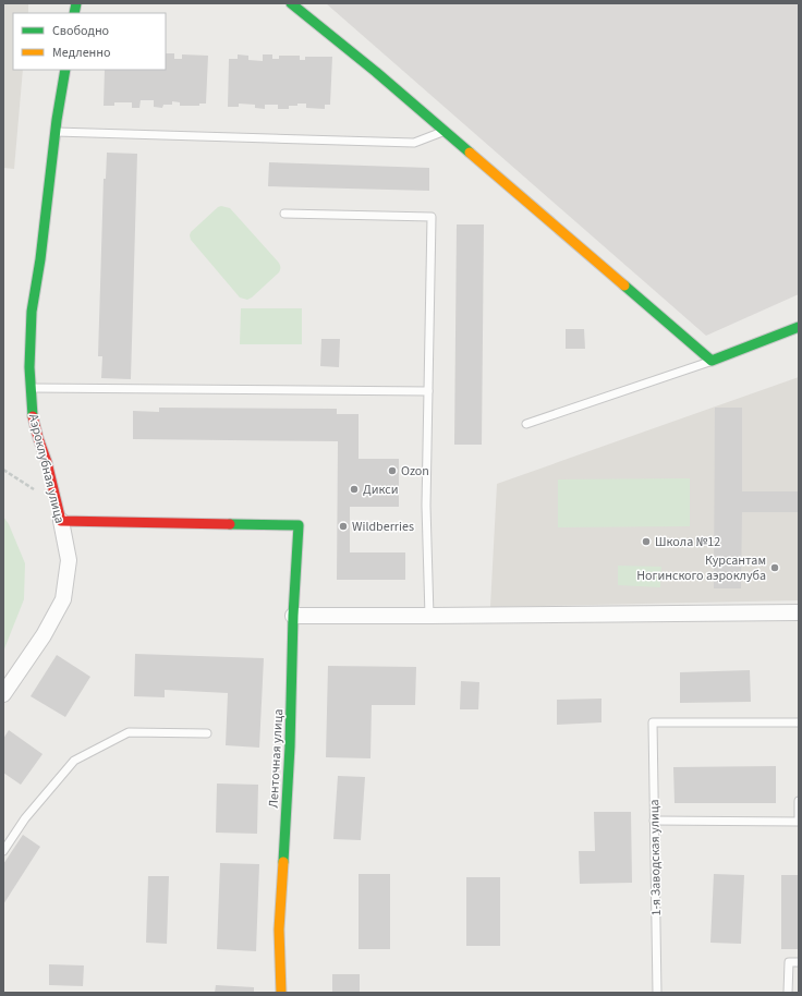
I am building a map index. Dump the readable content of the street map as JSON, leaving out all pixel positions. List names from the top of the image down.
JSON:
{
  "streets": {
    "street": ["Аэроклубная улица", "Ленточная улица"],
    "lane": ["1-я Заводская улица"]
  },
  "crossings": [
    ["Аэроклубная улица", "Ленточная улица"]
  ],
  "places": [
    "Ozon",
    "Дикси",
    "Wildberries",
    "Школа №12",
    "Курсантам Ногинского аэроклуба"
  ],
  "legend": ["Свободно", "Медленно"]
}
